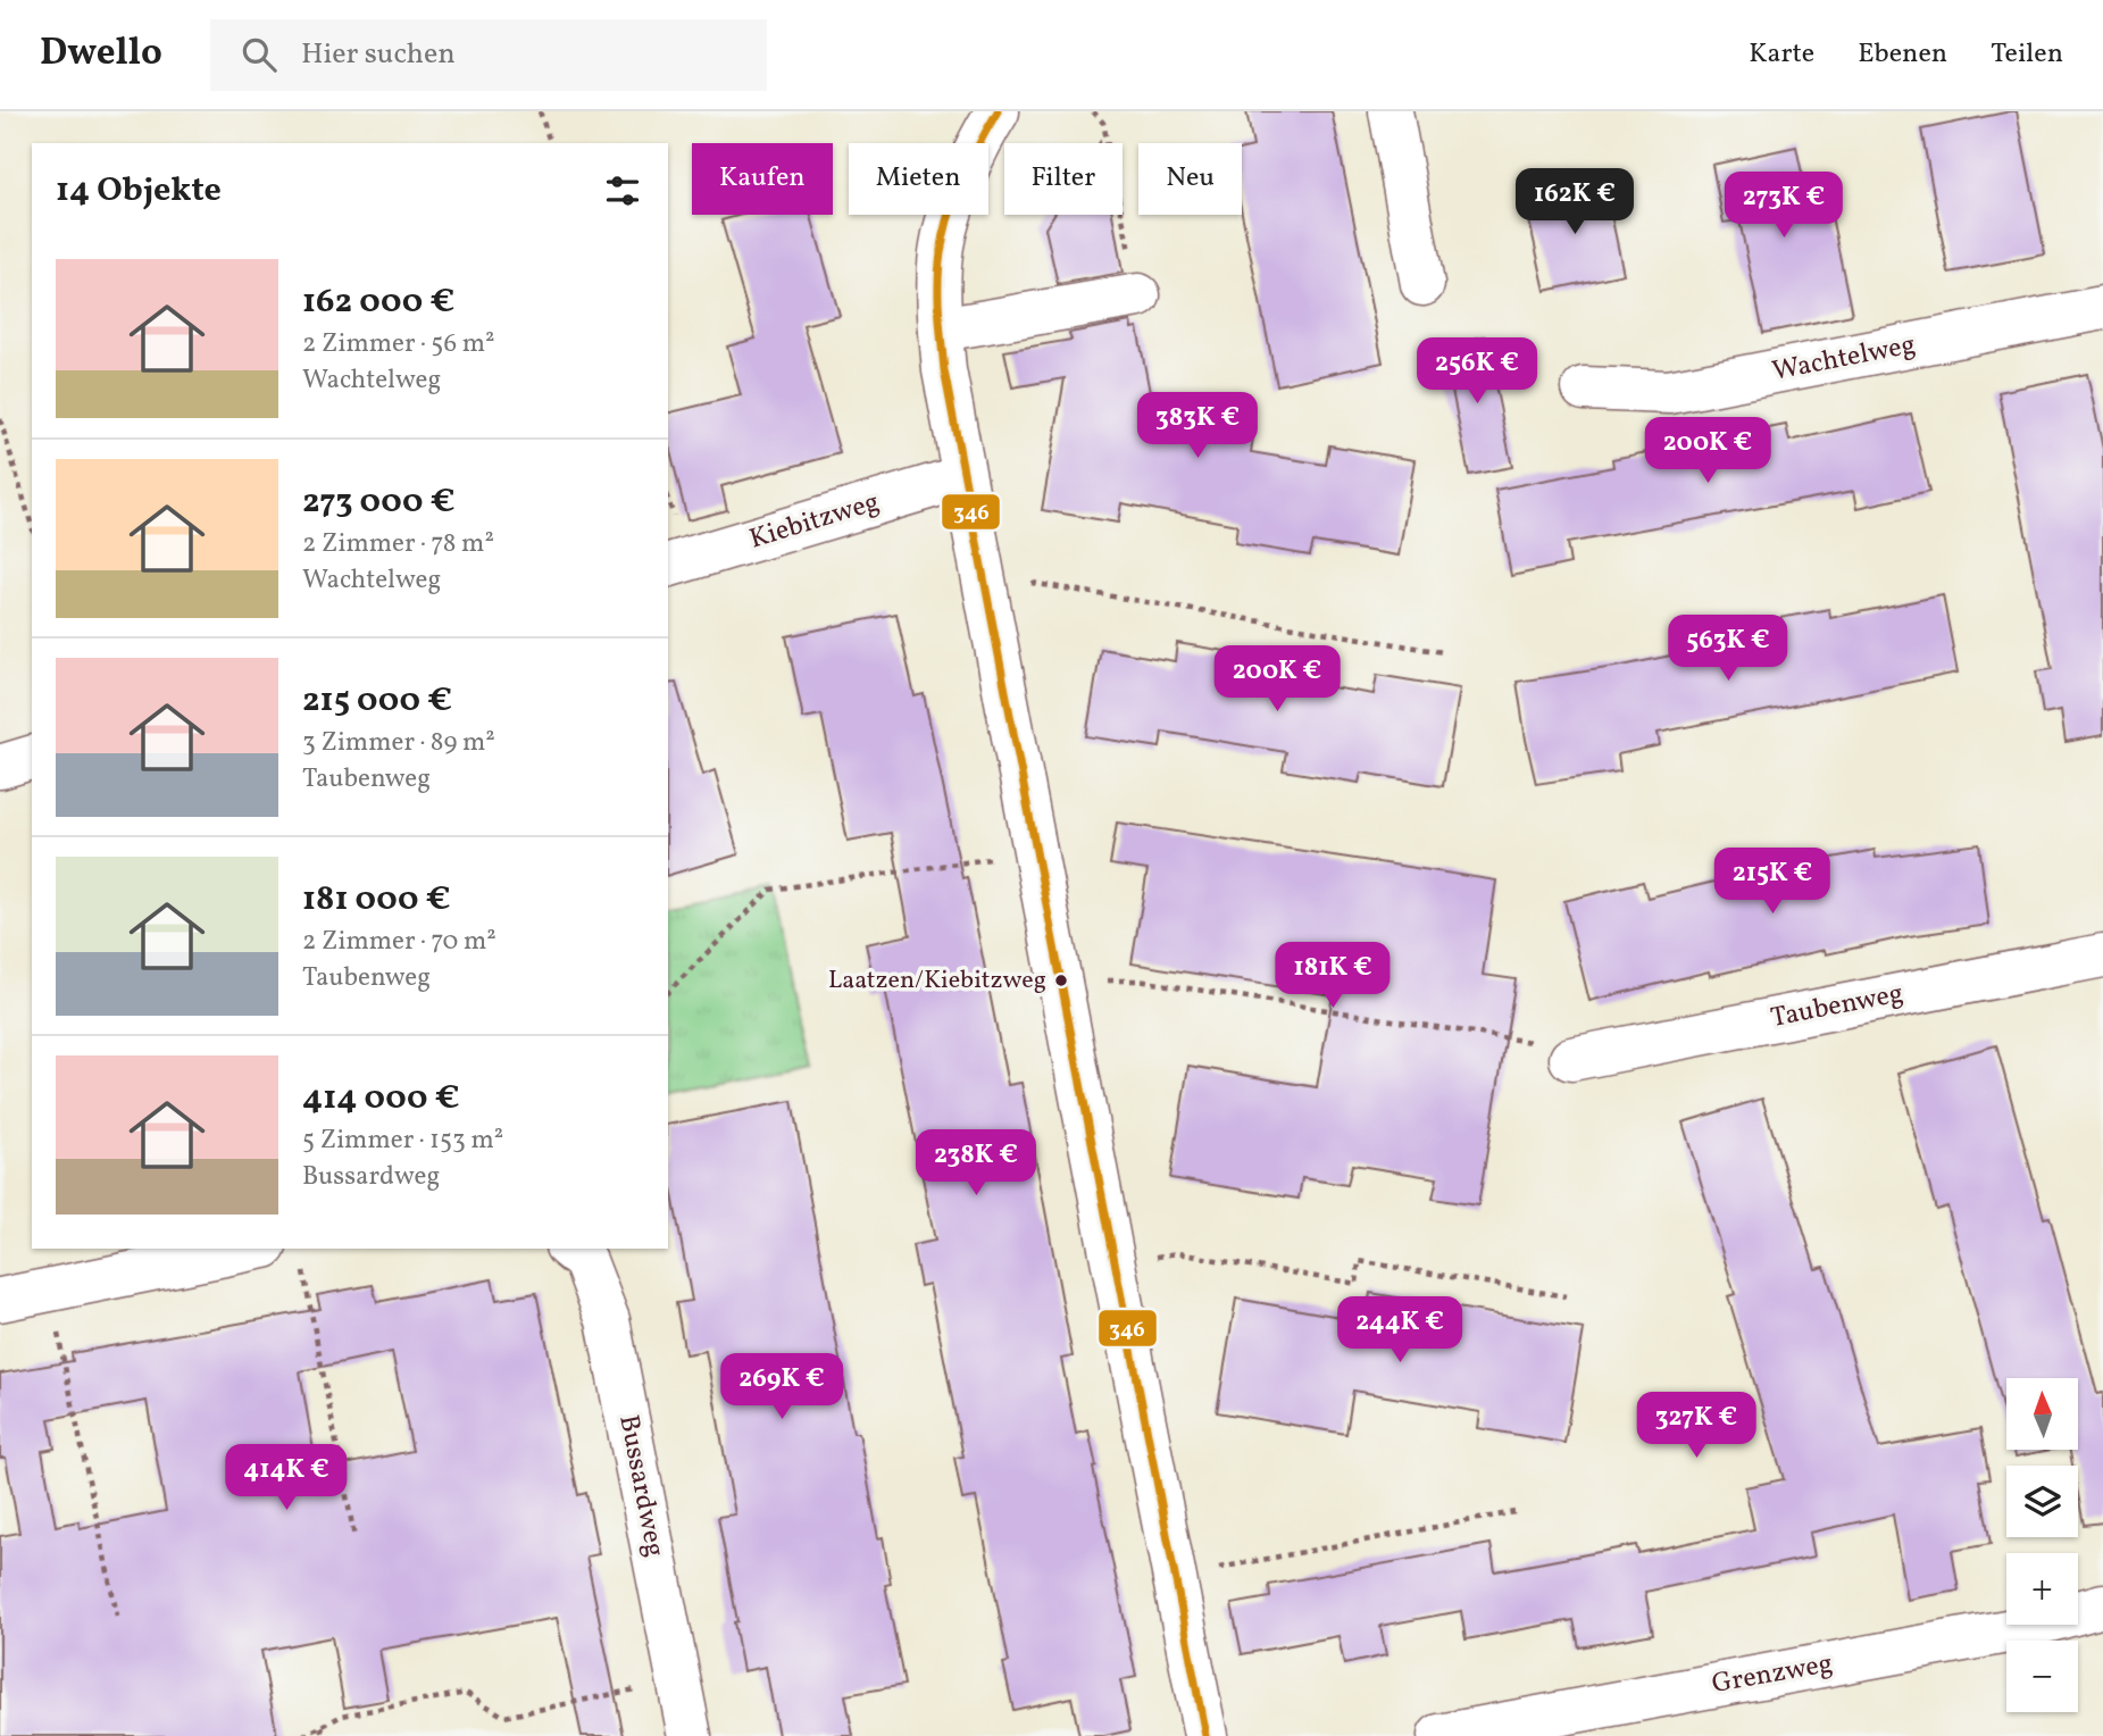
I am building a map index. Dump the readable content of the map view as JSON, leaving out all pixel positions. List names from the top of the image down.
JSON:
{
  "streets": {
    "street": [
      "Wachtelweg",
      "Kiebitzweg",
      "Taubenweg",
      "Bussardweg",
      "Grenzweg"
    ]
  },
  "places": ["Laatzen/Kiebitzweg"],
  "lines": ["transit line 346"],
  "north": "top",
  "page": {
    "header": "Dwello",
    "search": "Hier suchen",
    "nav": ["Karte", "Ebenen", "Teilen"],
    "chip": [
      "Kaufen",
      "Mieten",
      "Filter",
      "Neu"
    ],
    "heading": "14 Objekte",
    "price": [
      "162K €",
      "273K €",
      "256K €",
      "383K €",
      "200K €",
      "563K €",
      "200K €",
      "215K €",
      "181K €",
      "238K €",
      "244K €",
      "269K €",
      "327K €",
      "414K €"
    ],
    "list": [
      {
        "name": "162 000 €",
        "note": "2 Zimmer · 56 m² · Wachtelweg"
      },
      {
        "name": "273 000 €",
        "note": "2 Zimmer · 78 m² · Wachtelweg"
      },
      {
        "name": "215 000 €",
        "note": "3 Zimmer · 89 m² · Taubenweg"
      },
      {
        "name": "181 000 €",
        "note": "2 Zimmer · 70 m² · Taubenweg"
      },
      {
        "name": "414 000 €",
        "note": "5 Zimmer · 153 m² · Bussardweg"
      }
    ],
    "map_buttons": ["+", "−"]
  }
}
